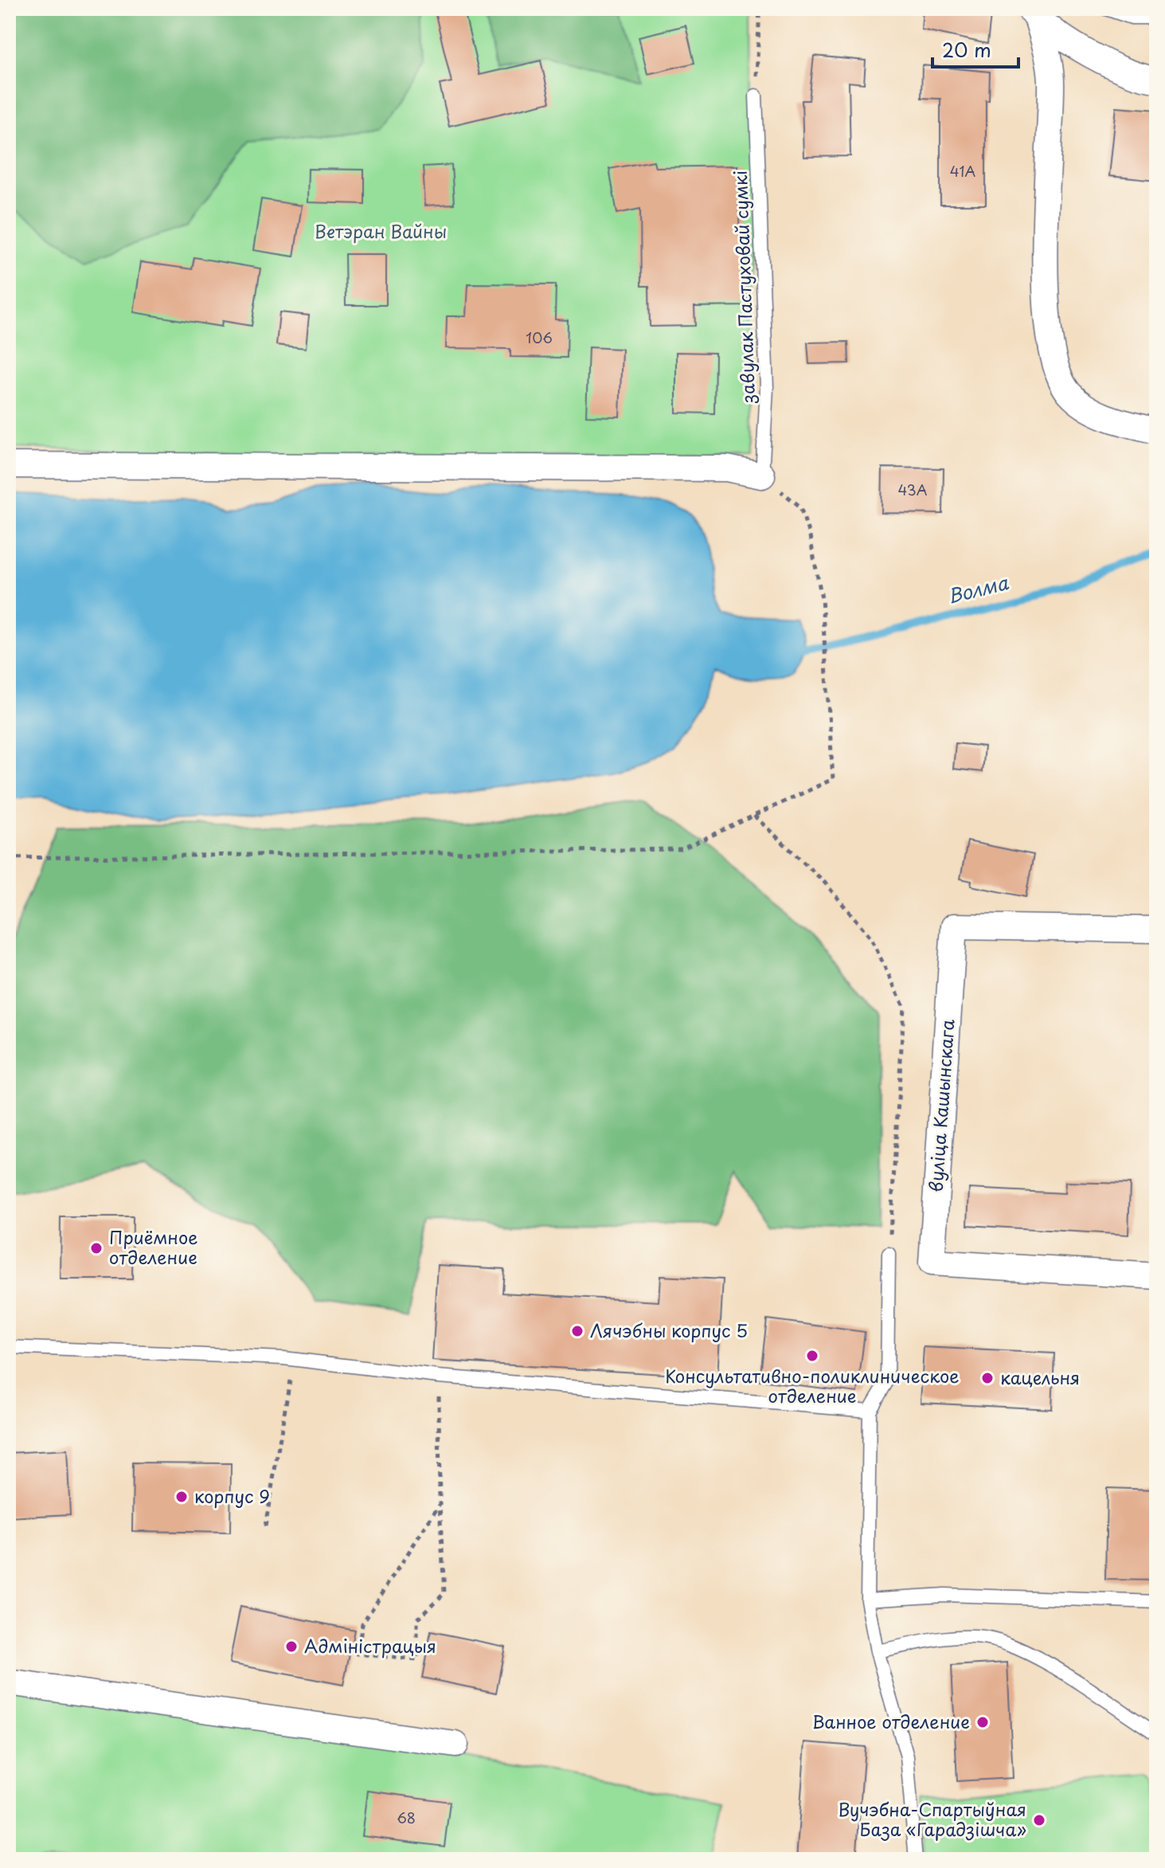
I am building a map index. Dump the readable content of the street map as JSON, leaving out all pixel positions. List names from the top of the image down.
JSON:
{
  "streets": {
    "street": ["вуліца Кашынскага"],
    "lane": ["завулак Пастуховай сумкі"]
  },
  "water": ["Волма"],
  "parks": ["Ветэран Вайны"],
  "places": [
    "Приёмное отделение",
    "Лячэбны корпус 5",
    "Консультативно-поликлиническое отделение",
    "кацельня",
    "корпус 9",
    "Адміністрацыя",
    "Ванное отделение",
    "Вучэбна-Спартыўная База «Гарадзішча»"
  ],
  "house_numbers": [
    "41А",
    "106",
    "43А",
    "68"
  ],
  "scale_bar": "20 m"
}
